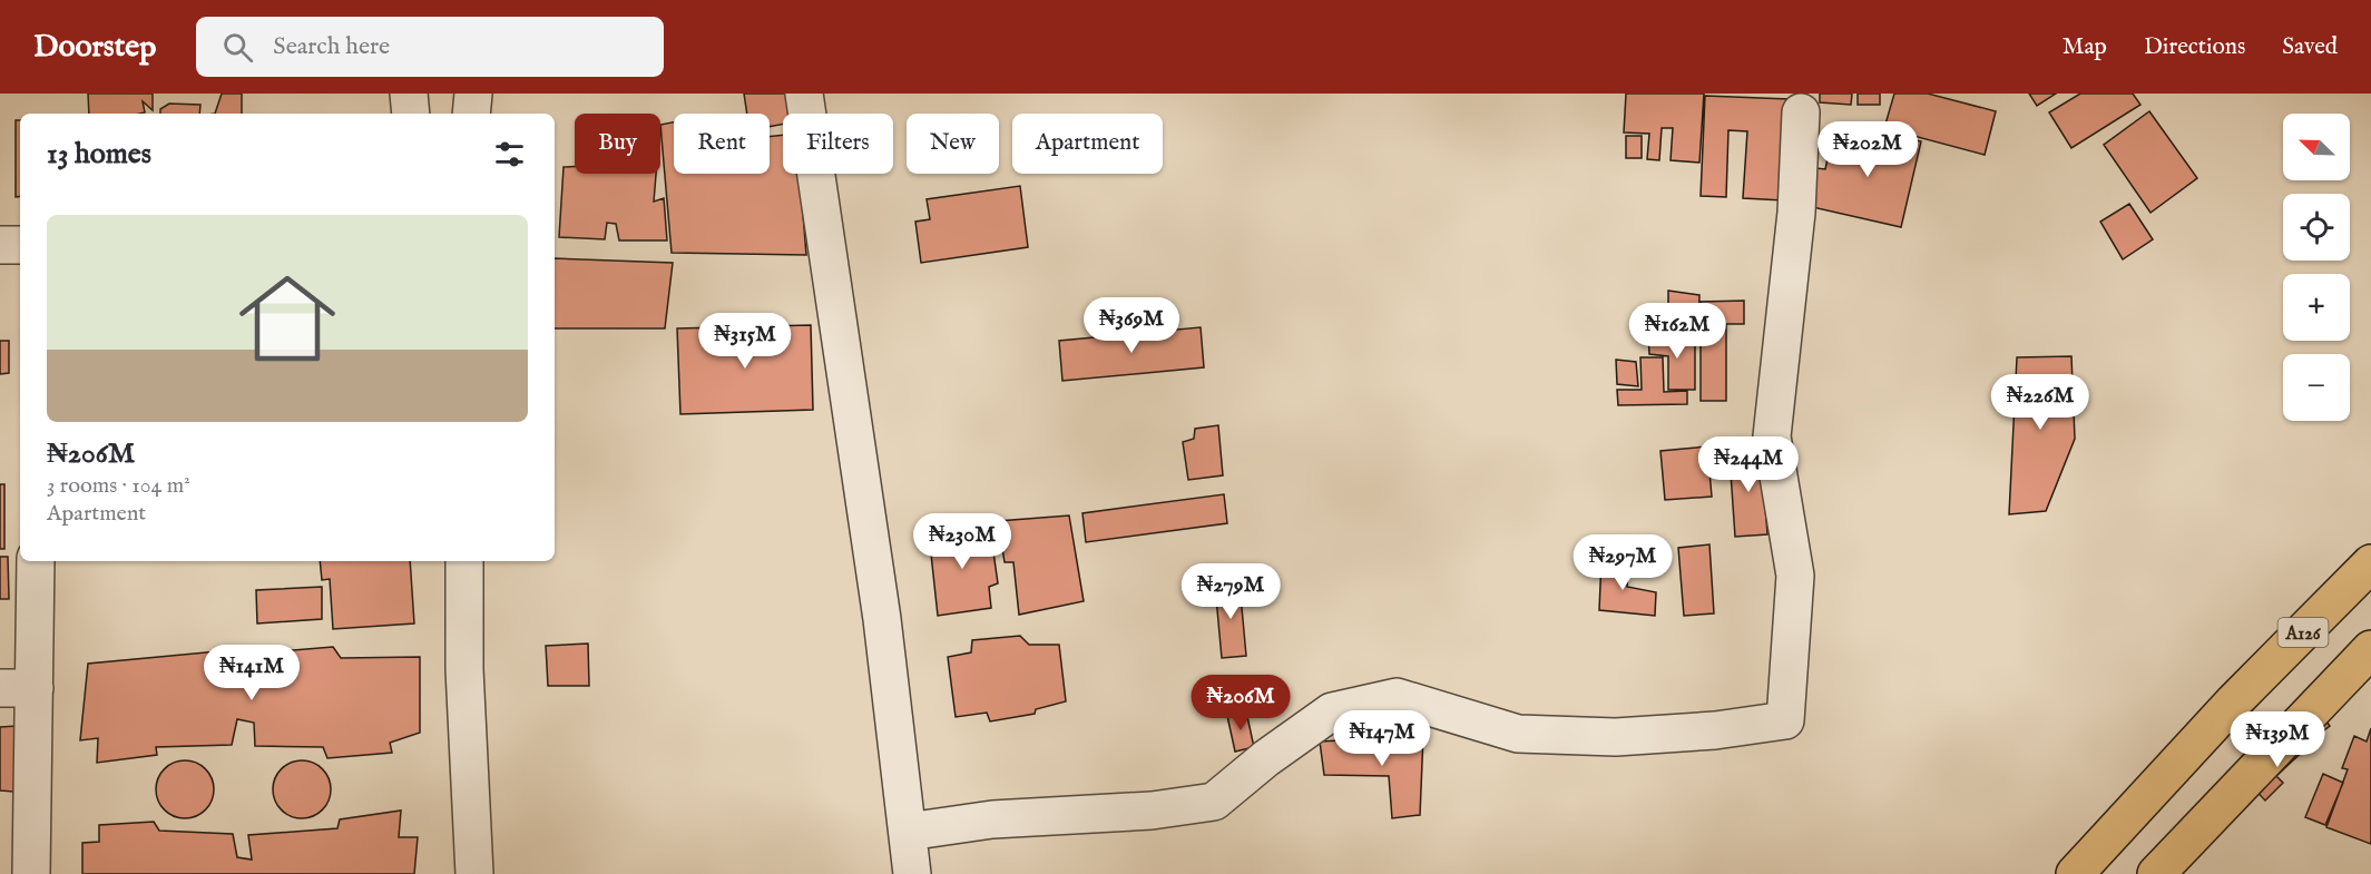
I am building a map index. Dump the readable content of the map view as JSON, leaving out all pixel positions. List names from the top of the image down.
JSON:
{
  "streets": {
    "highway": ["A126"]
  },
  "north": "top left",
  "page": {
    "header": "Doorstep",
    "search": "Search here",
    "nav": ["Map", "Directions", "Saved"],
    "map_buttons": ["+", "−"],
    "chip": [
      "Buy",
      "Rent",
      "Filters",
      "New",
      "Apartment"
    ],
    "heading": "13 homes",
    "price": [
      "₦202M",
      "₦369M",
      "₦162M",
      "₦315M",
      "₦226M",
      "₦244M",
      "₦230M",
      "₦297M",
      "₦279M",
      "₦141M",
      "₦206M",
      "₦147M",
      "₦139M"
    ],
    "list": [
      {
        "name": "₦206M",
        "note": "3 rooms · 104 m² · Apartment"
      }
    ]
  }
}
